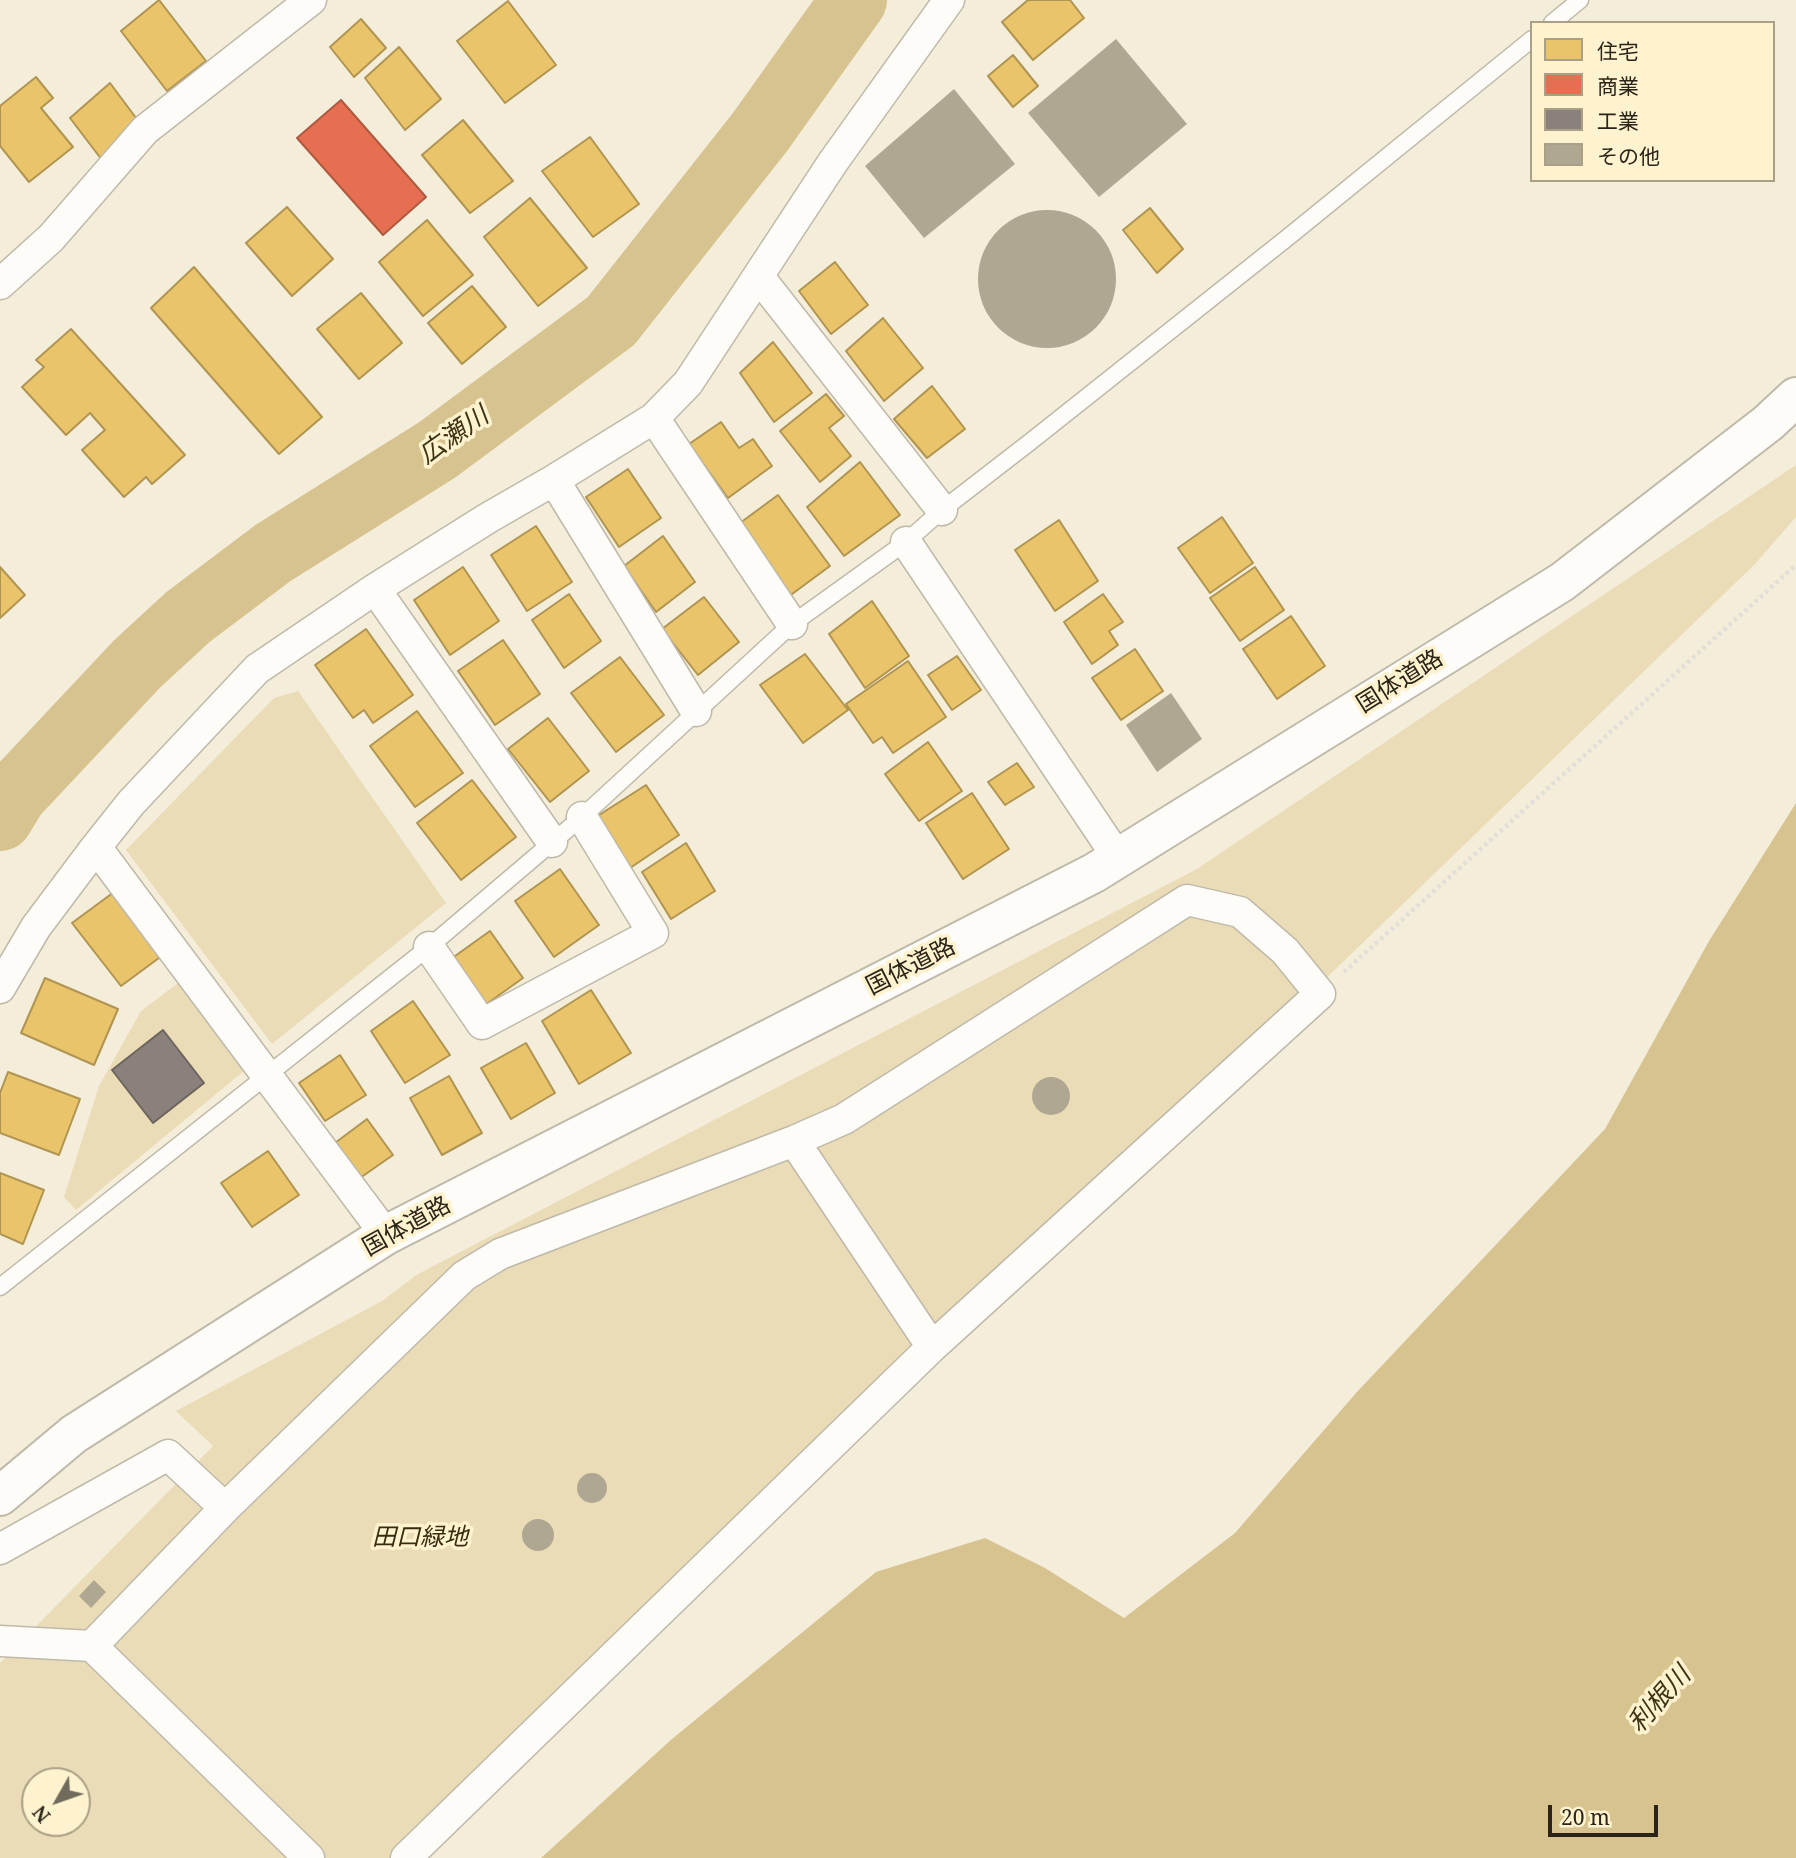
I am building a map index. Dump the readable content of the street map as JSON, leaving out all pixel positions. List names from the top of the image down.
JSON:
{
  "streets": {
    "street": ["国体道路"]
  },
  "water": ["広瀬川", "利根川"],
  "parks": ["田口緑地"],
  "legend": [
    "住宅",
    "商業",
    "工業",
    "その他"
  ],
  "scale_bar": "20 m",
  "north": "bottom left"
}
